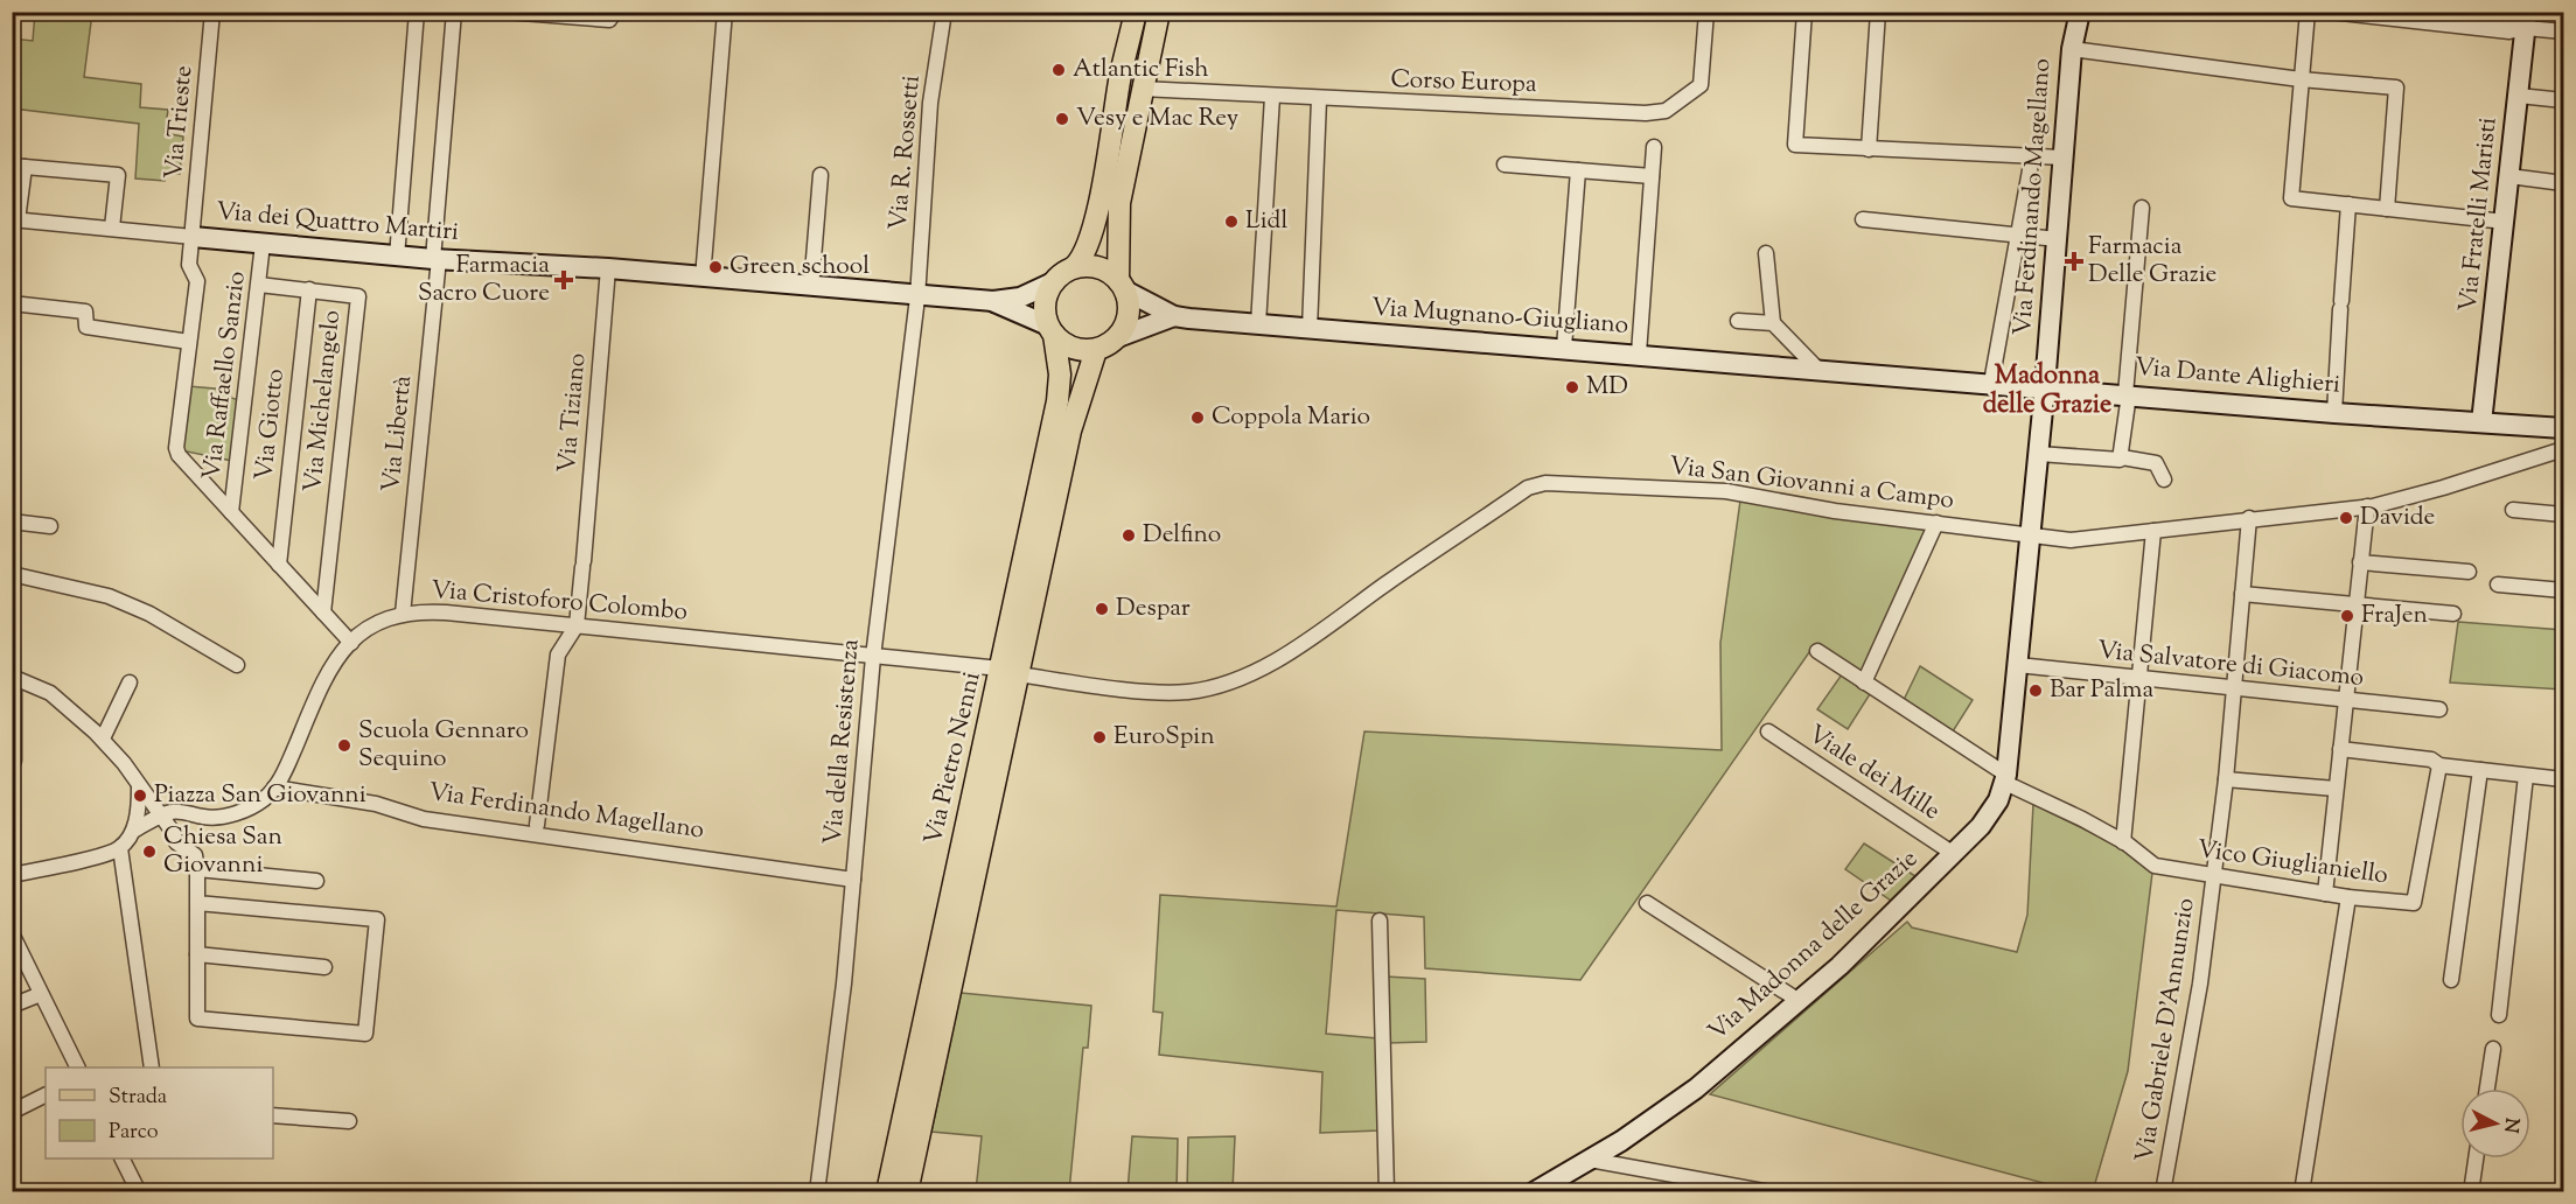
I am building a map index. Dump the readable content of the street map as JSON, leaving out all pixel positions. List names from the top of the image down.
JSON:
{
  "streets": {
    "main road": ["Via Pietro Nenni"],
    "street": [
      "Corso Europa",
      "Via Trieste",
      "Via R. Rossetti",
      "Via Ferdinando Magellano",
      "Via Fratelli Maristi",
      "Via dei Quattro Martiri",
      "Via Mugnano-Giugliano",
      "Via Raffaello Sanzio",
      "Via Dante Alighieri",
      "Via Michelangelo",
      "Via Tiziano",
      "Via Giotto",
      "Via Libertà",
      "Via San Giovanni a Campo",
      "Via Cristoforo Colombo",
      "Via Salvatore di Giacomo",
      "Via della Resistenza",
      "Viale dei Mille",
      "Vico Giuglianiello",
      "Via Madonna delle Grazie",
      "Via Gabriele D'Annunzio"
    ]
  },
  "crossings": [
    ["Via Trieste", "Via dei Quattro Martiri"],
    ["Via Trieste", "Via Raffaello Sanzio"],
    ["Via Trieste", "Via Michelangelo"],
    ["Via Trieste", "Via Giotto"],
    ["Via Trieste", "Via Cristoforo Colombo"],
    ["Via R. Rossetti", "Via dei Quattro Martiri"],
    ["Via R. Rossetti", "Via della Resistenza"],
    ["Via Ferdinando Magellano", "Via Dante Alighieri"],
    ["Via Ferdinando Magellano", "Via Cristoforo Colombo"],
    ["Via Ferdinando Magellano", "Via della Resistenza"],
    ["Via Ferdinando Magellano", "Via Madonna delle Grazie"],
    ["Via Fratelli Maristi", "Via Dante Alighieri"],
    ["Via dei Quattro Martiri", "Via Mugnano-Giugliano"],
    ["Via dei Quattro Martiri", "Via Raffaello Sanzio"],
    ["Via dei Quattro Martiri", "Via Tiziano"],
    ["Via dei Quattro Martiri", "Via Libertà"],
    ["Via dei Quattro Martiri", "Via della Resistenza"],
    ["Via dei Quattro Martiri", "Via Pietro Nenni"],
    ["Via Mugnano-Giugliano", "Via Dante Alighieri"],
    ["Via Mugnano-Giugliano", "Via Pietro Nenni"],
    ["Via Raffaello Sanzio", "Via Michelangelo"],
    ["Via Dante Alighieri", "Via Madonna delle Grazie"],
    ["Via Michelangelo", "Via Giotto"],
    ["Via Tiziano", "Via Cristoforo Colombo"],
    ["Via Libertà", "Via Cristoforo Colombo"],
    ["Via San Giovanni a Campo", "Via Cristoforo Colombo"],
    ["Via San Giovanni a Campo", "Via Pietro Nenni"],
    ["Via San Giovanni a Campo", "Via Madonna delle Grazie"],
    ["Via San Giovanni a Campo", "Via Gabriele D'Annunzio"],
    ["Via Cristoforo Colombo", "Via della Resistenza"],
    ["Via Cristoforo Colombo", "Via Pietro Nenni"],
    ["Via Salvatore di Giacomo", "Via Madonna delle Grazie"],
    ["Via Salvatore di Giacomo", "Via Gabriele D'Annunzio"],
    ["Viale dei Mille", "Via Madonna delle Grazie"],
    ["Vico Giuglianiello", "Via Madonna delle Grazie"],
    ["Vico Giuglianiello", "Via Gabriele D'Annunzio"]
  ],
  "districts": ["Madonna delle Grazie"],
  "places": {
    "other": [
      "Atlantic Fish",
      "Vesy e Mac Rey",
      "Lidl",
      "Green school",
      "MD",
      "Coppola Mario",
      "Davide",
      "Delfino",
      "Despar",
      "FraJen",
      "Bar Palma",
      "EuroSpin",
      "Scuola Gennaro Sequino",
      "Piazza San Giovanni",
      "Chiesa San Giovanni"
    ],
    "health": ["Farmacia Delle Grazie", "Farmacia Sacro Cuore"]
  },
  "legend": ["Strada", "Parco"],
  "north": "right"
}
